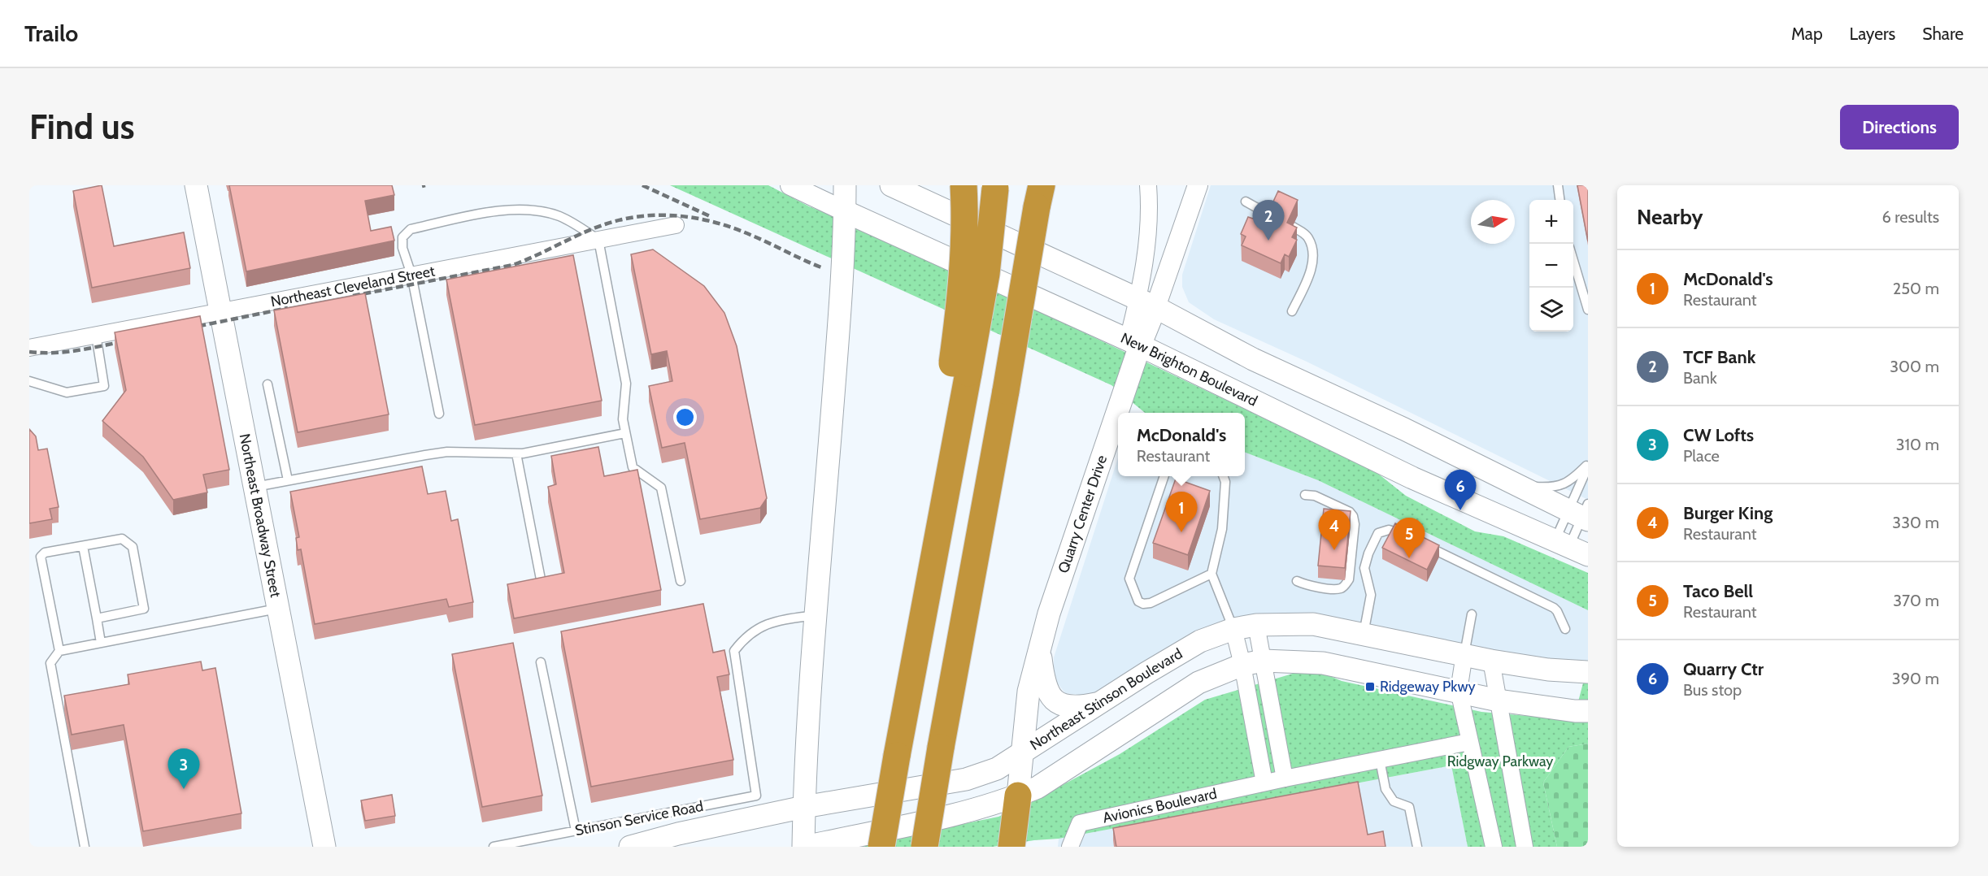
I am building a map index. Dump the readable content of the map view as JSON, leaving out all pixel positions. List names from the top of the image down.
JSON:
{
  "streets": {
    "main road": [
      "New Brighton Boulevard",
      "Quarry Center Drive",
      "Northeast Broadway Street",
      "Northeast Stinson Boulevard"
    ],
    "street": ["Northeast Cleveland Street", "Avionics Boulevard"],
    "lane": ["Stinson Service Road"]
  },
  "crossings": [
    ["Northeast Cleveland Street", "Northeast Broadway Street"],
    ["New Brighton Boulevard", "Quarry Center Drive"],
    ["Quarry Center Drive", "Northeast Stinson Boulevard"]
  ],
  "parks": ["Ridgway Parkway"],
  "places": {
    "transit": ["Ridgeway Pkwy"]
  },
  "north": "right",
  "page": {
    "header": "Trailo",
    "nav": ["Map", "Layers", "Share"],
    "buttons": "Directions",
    "title": "Find us",
    "heading": ["Nearby", "6 results"],
    "map_buttons": ["+", "−"],
    "pins": [
      "2",
      "6",
      "1",
      "4",
      "5",
      "3"
    ],
    "list": [
      {
        "mark": "1",
        "name": "McDonald's",
        "note": "Restaurant",
        "value": "250 m"
      },
      {
        "mark": "2",
        "name": "TCF Bank",
        "note": "Bank",
        "value": "300 m"
      },
      {
        "mark": "3",
        "name": "CW Lofts",
        "note": "Place",
        "value": "310 m"
      },
      {
        "mark": "4",
        "name": "Burger King",
        "note": "Restaurant",
        "value": "330 m"
      },
      {
        "mark": "5",
        "name": "Taco Bell",
        "note": "Restaurant",
        "value": "370 m"
      },
      {
        "mark": "6",
        "name": "Quarry Ctr",
        "note": "Bus stop",
        "value": "390 m"
      }
    ],
    "popup": ["McDonald's", "Restaurant"]
  }
}
